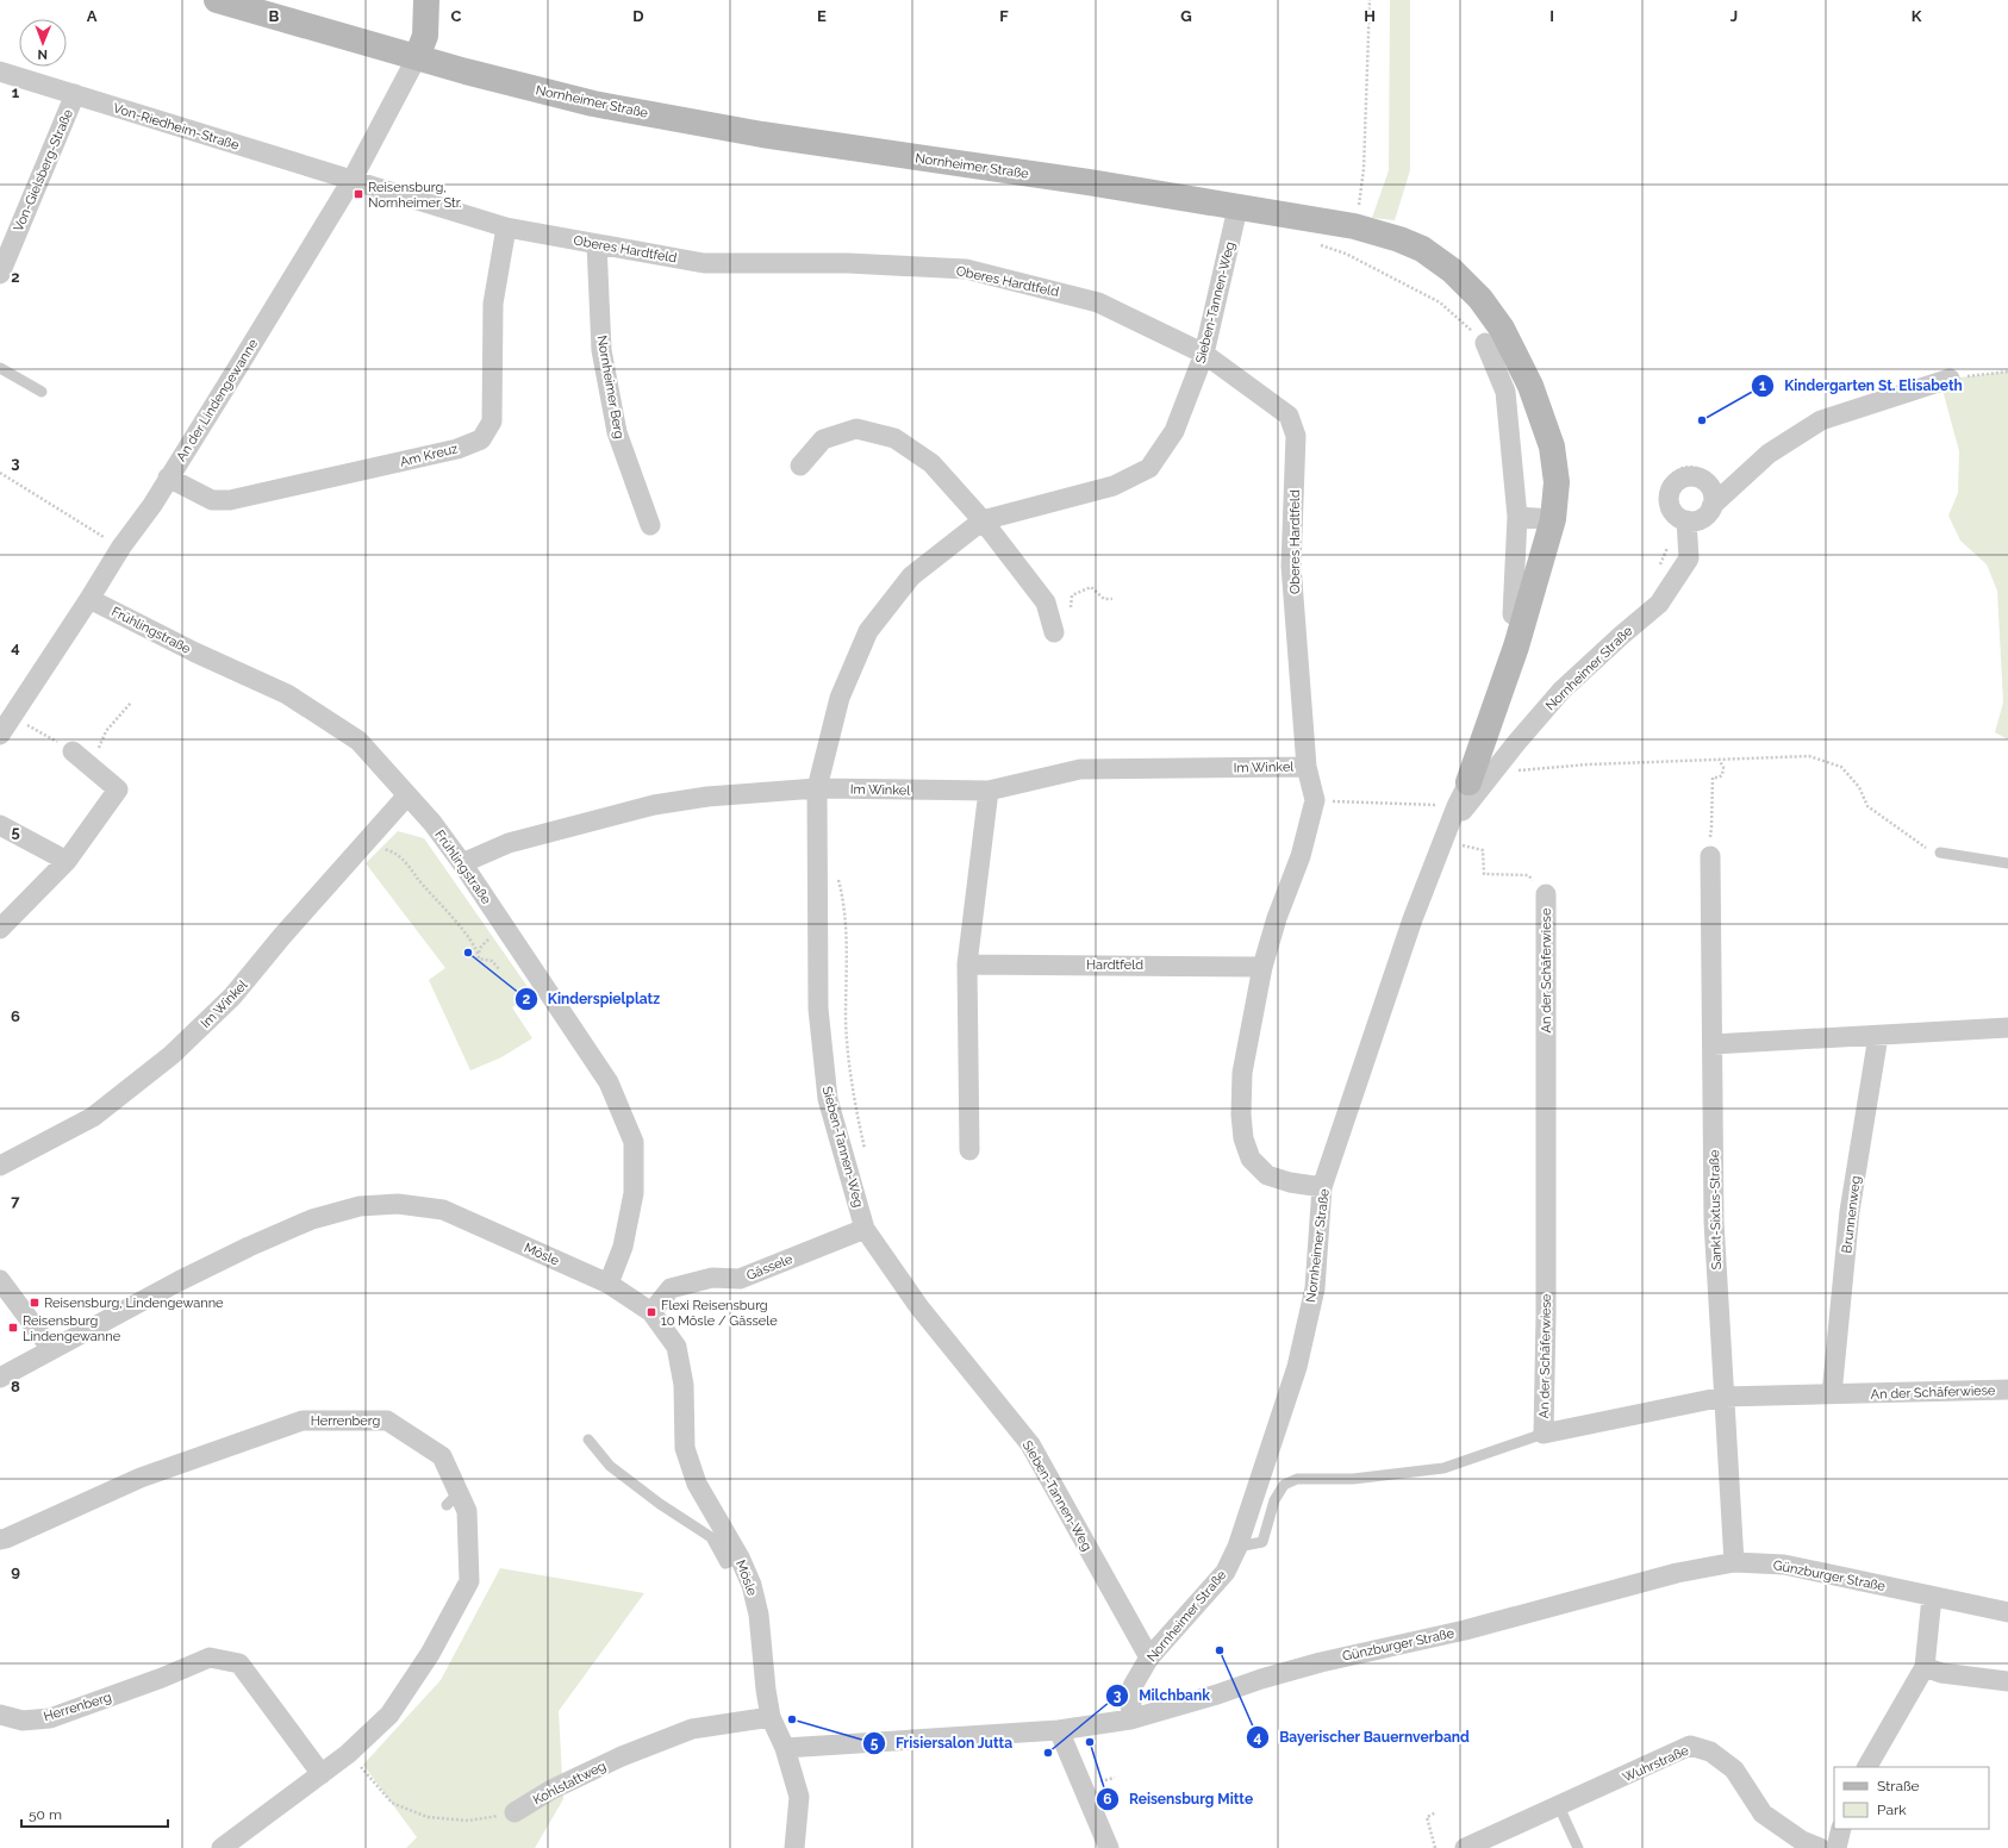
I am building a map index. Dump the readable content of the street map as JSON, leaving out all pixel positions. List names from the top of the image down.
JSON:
{
  "streets": {
    "street": [
      "Nornheimer Straße",
      "Von-Riedheim-Straße",
      "Von-Gielsberg-Straße",
      "Oberes Hardtfeld",
      "Sieben-Tannen-Weg",
      "Nornheimer Berg",
      "An der Lindengewanne",
      "Am Kreuz",
      "Frühlingstraße",
      "Im Winkel",
      "Hardtfeld",
      "An der Schäferwiese",
      "Sankt-Sixtus-Straße",
      "Brunnenweg",
      "Mösle",
      "Gässele",
      "Herrenberg",
      "Günzburger Straße",
      "Wuhrstraße",
      "Kohlstattweg"
    ]
  },
  "crossings": [
    ["Nornheimer Straße", "Sieben-Tannen-Weg"],
    ["Nornheimer Straße", "An der Lindengewanne"],
    ["Nornheimer Straße", "Günzburger Straße"],
    ["Von-Riedheim-Straße", "Von-Gielsberg-Straße"],
    ["Von-Riedheim-Straße", "Oberes Hardtfeld"],
    ["Von-Riedheim-Straße", "An der Lindengewanne"],
    ["Oberes Hardtfeld", "Sieben-Tannen-Weg"],
    ["Oberes Hardtfeld", "Nornheimer Berg"],
    ["Oberes Hardtfeld", "An der Lindengewanne"],
    ["Oberes Hardtfeld", "Am Kreuz"],
    ["Oberes Hardtfeld", "Im Winkel"],
    ["Sieben-Tannen-Weg", "Im Winkel"],
    ["Sieben-Tannen-Weg", "Gässele"],
    ["An der Lindengewanne", "Am Kreuz"],
    ["An der Lindengewanne", "Frühlingstraße"],
    ["Frühlingstraße", "Im Winkel"],
    ["Frühlingstraße", "Mösle"],
    ["An der Schäferwiese", "Sankt-Sixtus-Straße"],
    ["An der Schäferwiese", "Brunnenweg"],
    ["Sankt-Sixtus-Straße", "Günzburger Straße"],
    ["Mösle", "Gässele"],
    ["Mösle", "Günzburger Straße"],
    ["Mösle", "Kohlstattweg"]
  ],
  "places": {
    "transit": [
      "Reisensburg, Nornheimer Str.",
      "Reisensburg, Lindengewanne",
      "Flexi Reisensburg 10 Mösle / Gässele",
      "Reisensburg Lindengewanne"
    ],
    "other": [
      "Kindergarten St. Elisabeth",
      "Kinderspielplatz",
      "Bayerischer Bauernverband",
      "Frisiersalon Jutta",
      "Reisensburg Mitte",
      "Milchbank"
    ]
  },
  "legend": ["Straße", "Park"],
  "scale_bar": "50 m",
  "north": "bottom",
  "grid": {
    "columns": [
      "A",
      "B",
      "C",
      "D",
      "E",
      "F",
      "G",
      "H",
      "I",
      "J",
      "K"
    ],
    "rows": [
      "1",
      "2",
      "3",
      "4",
      "5",
      "6",
      "7",
      "8",
      "9"
    ]
  }
}
